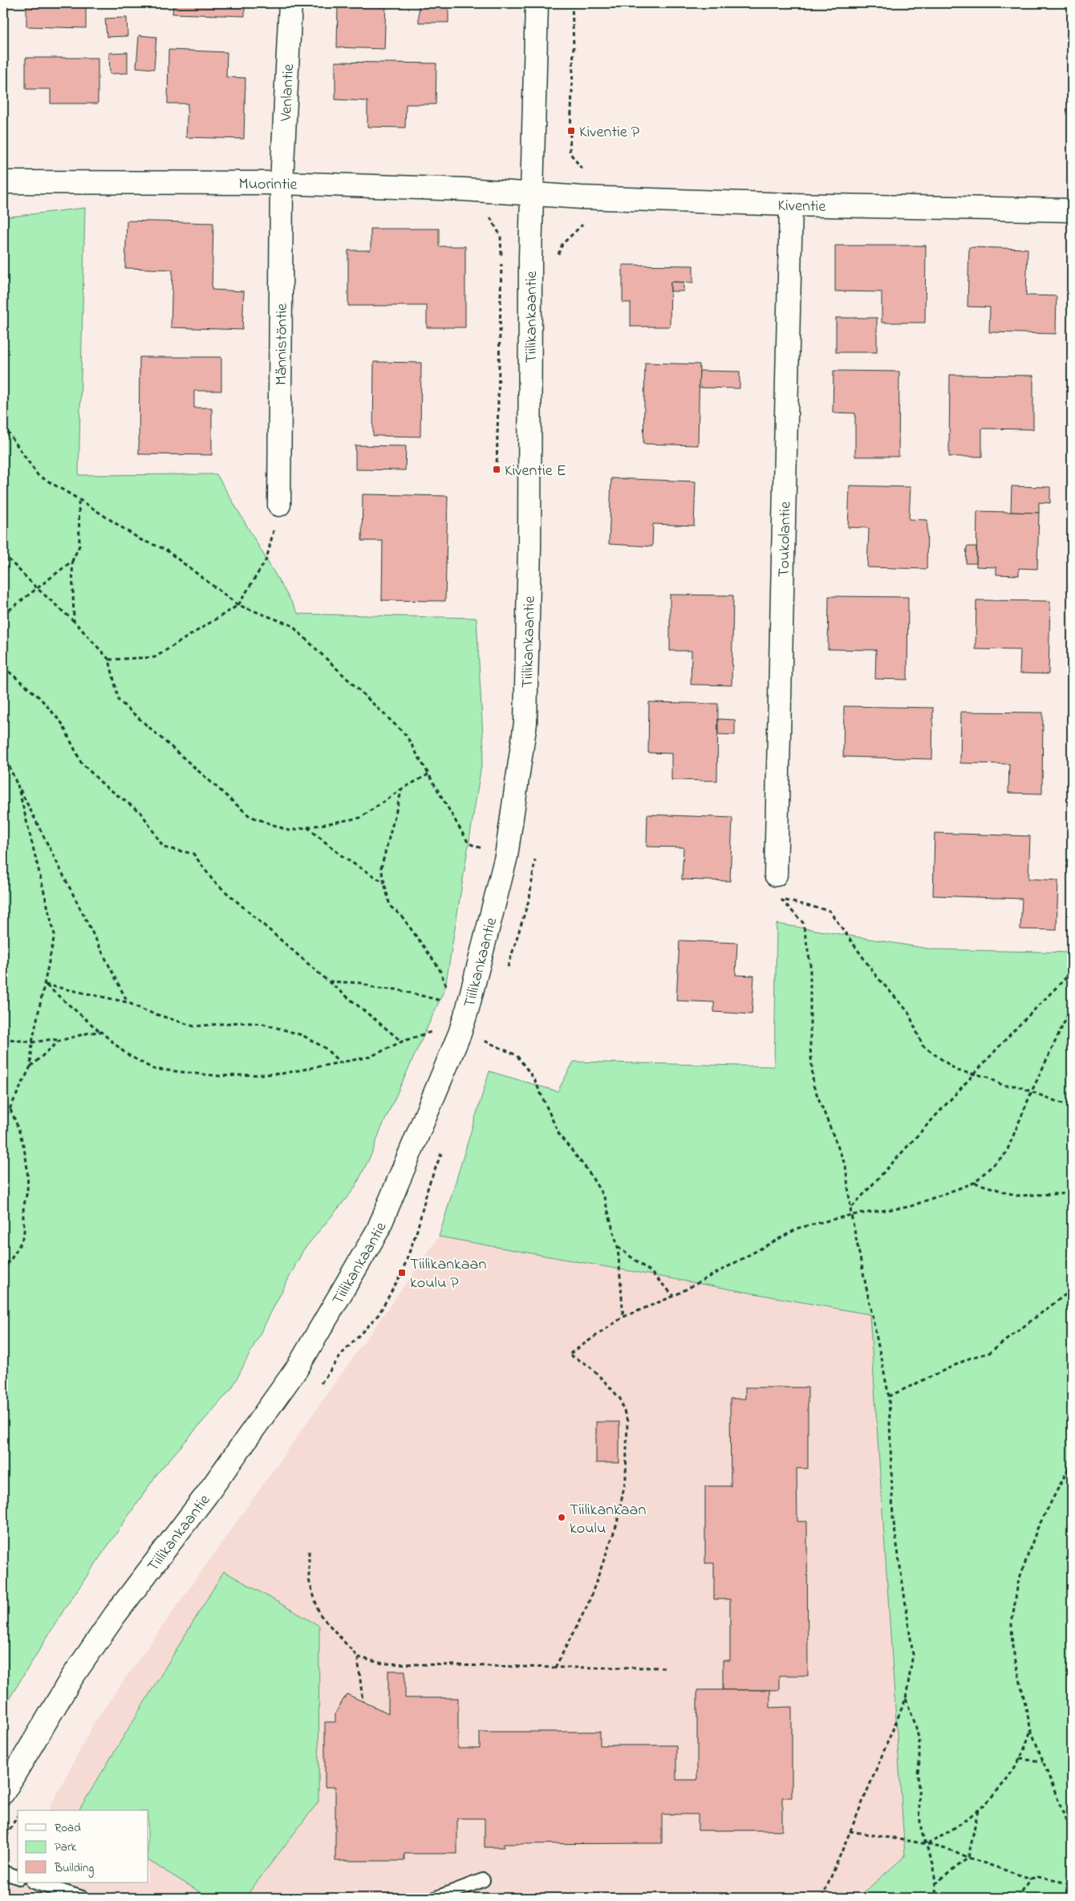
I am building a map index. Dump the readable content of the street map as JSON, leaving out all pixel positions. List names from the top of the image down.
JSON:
{
  "streets": {
    "street": [
      "Venlantie",
      "Muorintie",
      "Kiventie",
      "Tiilikankaantie",
      "Männistöntie",
      "Toukolantie"
    ]
  },
  "crossings": [
    ["Venlantie", "Muorintie"],
    ["Venlantie", "Männistöntie"],
    ["Muorintie", "Kiventie"],
    ["Muorintie", "Tiilikankaantie"],
    ["Muorintie", "Männistöntie"],
    ["Kiventie", "Tiilikankaantie"],
    ["Kiventie", "Toukolantie"]
  ],
  "places": {
    "transit": ["Kiventie P", "Kiventie E", "Tiilikankaan koulu P"],
    "other": ["Tiilikankaan koulu"]
  },
  "legend": ["Road", "Park", "Building"]
}
